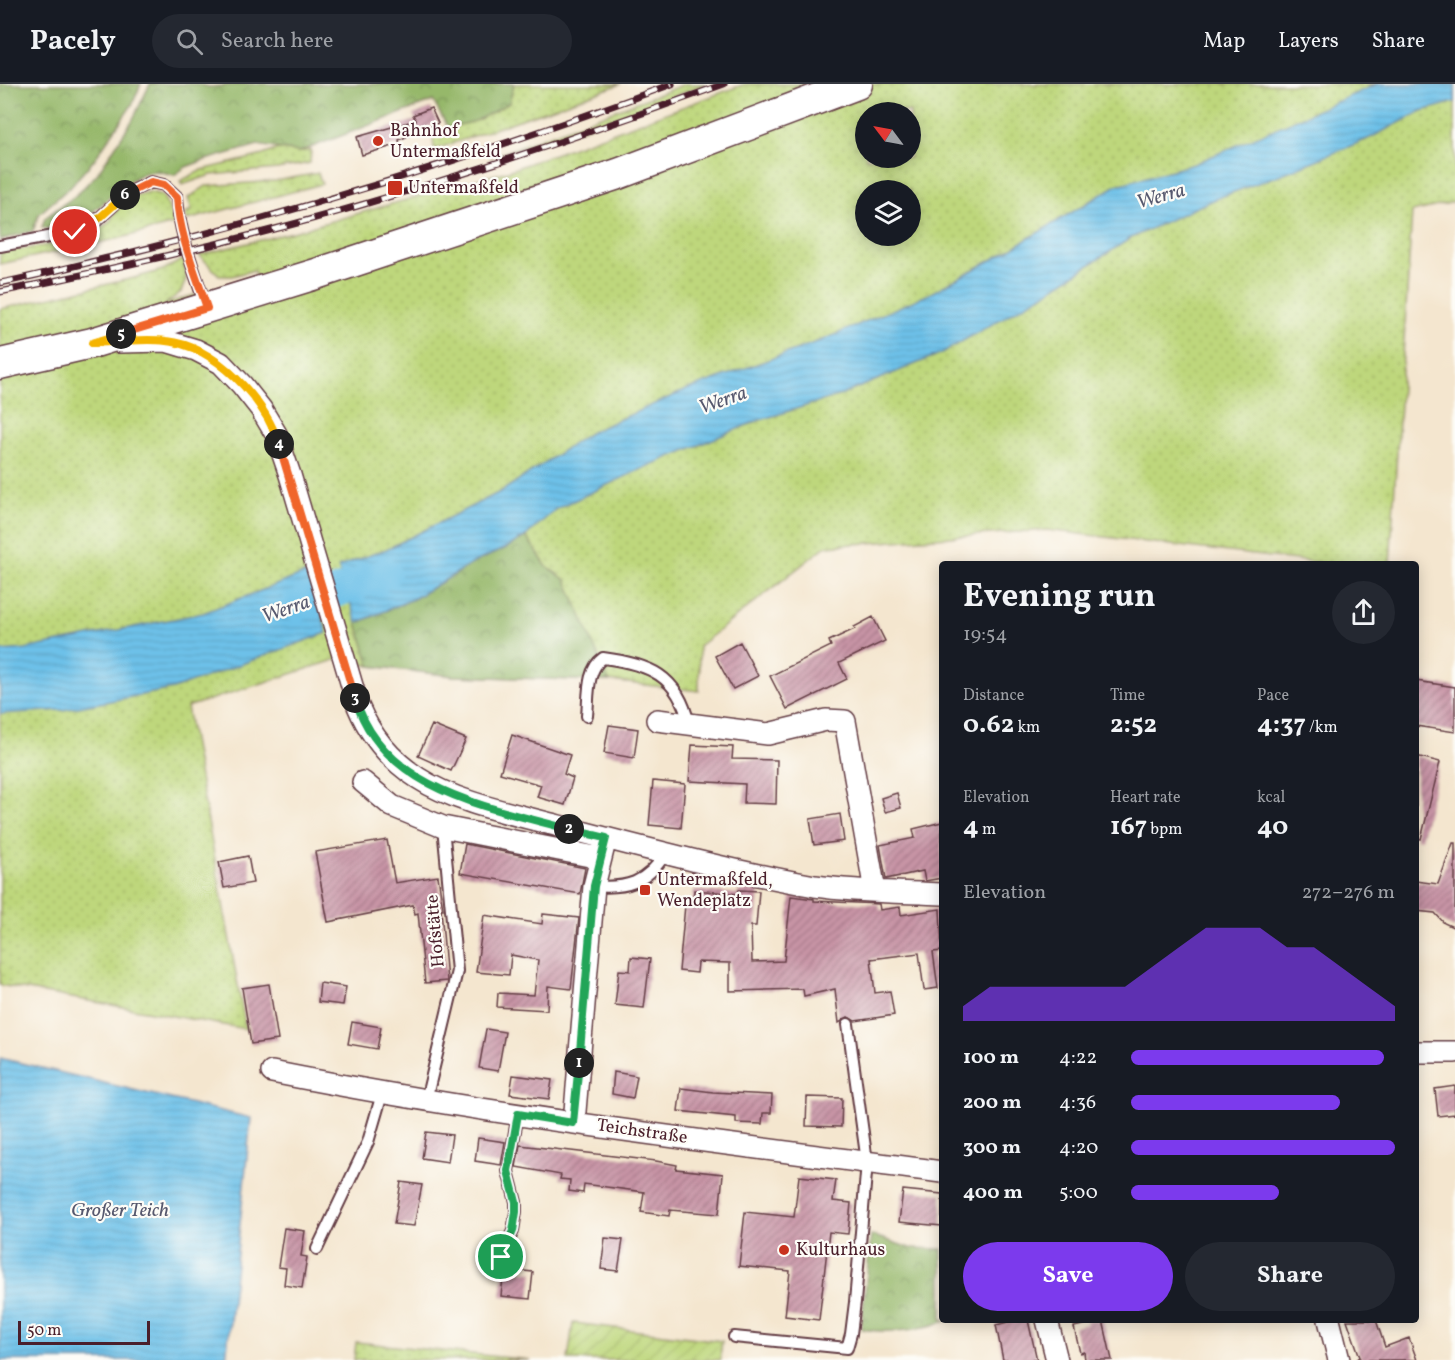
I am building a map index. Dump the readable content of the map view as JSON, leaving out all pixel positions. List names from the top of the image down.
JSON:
{
  "streets": {
    "street": ["Teichstraße"],
    "lane": ["Hofstätte"]
  },
  "crossings": [
    ["Hofstätte", "Teichstraße"]
  ],
  "water": ["Werra", "Großer Teich"],
  "places": {
    "other": ["Bahnhof Untermaßfeld", "Kulturhaus"],
    "transit": ["Untermaßfeld", "Untermaßfeld, Wendeplatz"]
  },
  "scale_bar": "50 m",
  "north": "top left",
  "page": {
    "header": "Pacely",
    "search": "Search here",
    "nav": ["Map", "Layers", "Share"],
    "pins": [
      "6",
      "5",
      "4",
      "3",
      "2",
      "1"
    ],
    "heading": ["Evening run", "19:54"],
    "stats": [
      ["Distance", "0.62 km"],
      ["Time", "2:52"],
      ["Pace", "4:37 /km"],
      ["Elevation", "4 m"],
      ["Heart rate", "167 bpm"],
      ["kcal", "40"]
    ],
    "chart": ["Elevation", "272–276 m"],
    "list": [
      {
        "name": "100 m",
        "note": "4:22"
      },
      {
        "name": "200 m",
        "note": "4:36"
      },
      {
        "name": "300 m",
        "note": "4:20"
      },
      {
        "name": "400 m",
        "note": "5:00"
      }
    ],
    "buttons": ["Save", "Share"],
    "scale": "50 m"
  }
}
